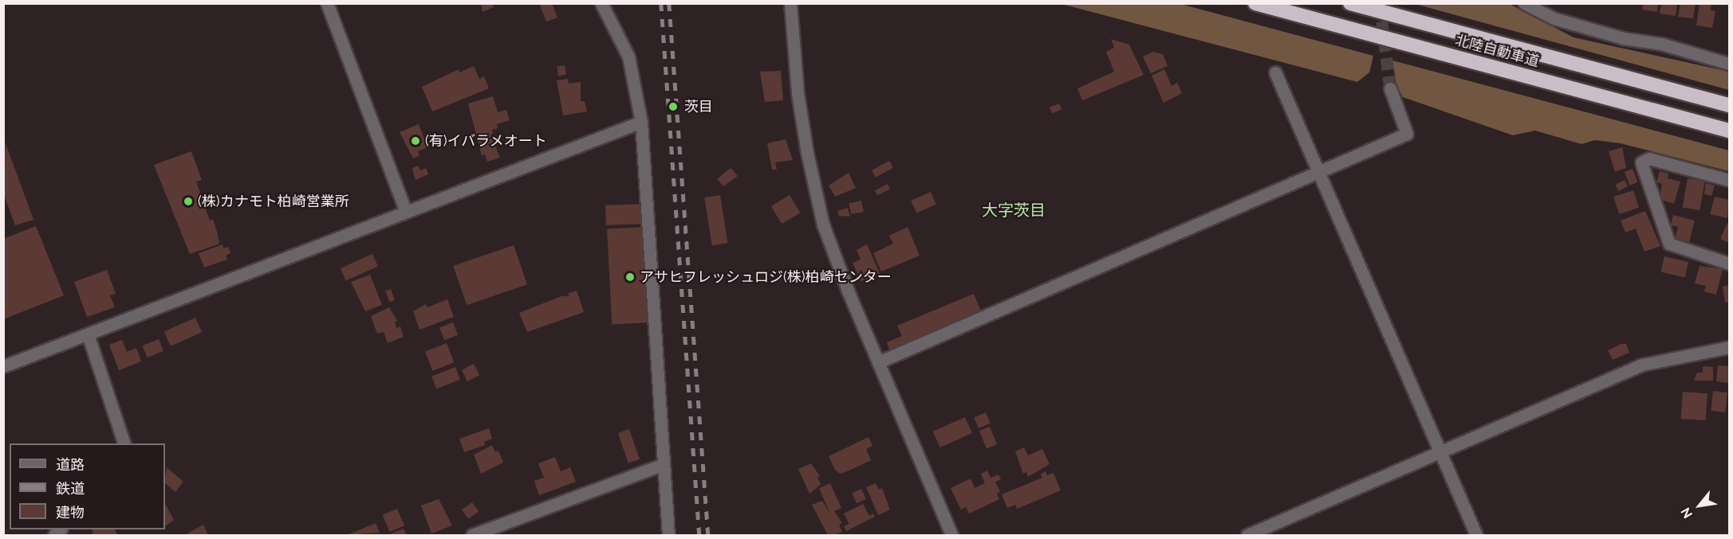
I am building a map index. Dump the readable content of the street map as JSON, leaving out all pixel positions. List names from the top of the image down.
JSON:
{
  "streets": {
    "highway": ["北陸自動車道"]
  },
  "districts": ["大字茨目"],
  "places": [
    "茨目",
    "(有)イバラメオート",
    "(株)カナモト柏崎営業所",
    "アサヒフレッシュロジ(株)柏崎センター"
  ],
  "legend": ["道路", "鉄道", "建物"],
  "north": "bottom left"
}
